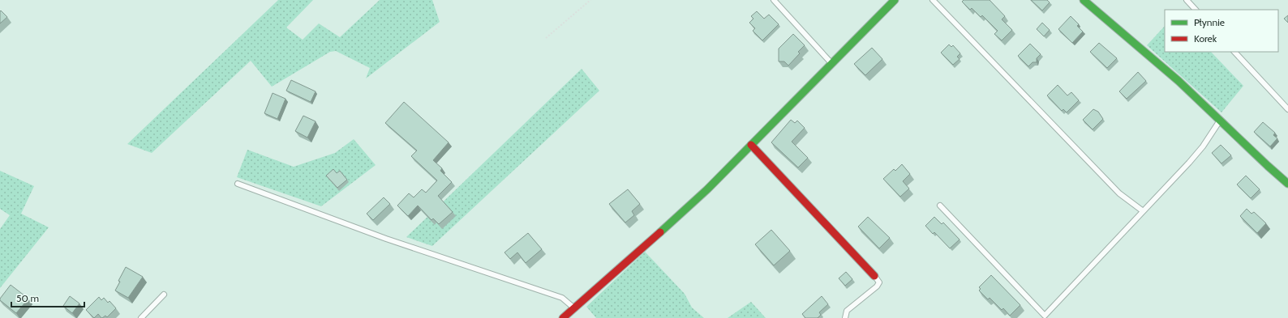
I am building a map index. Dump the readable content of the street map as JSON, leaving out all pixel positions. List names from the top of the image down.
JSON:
{
  "legend": ["Płynnie", "Korek"],
  "scale_bar": "50 m"
}
